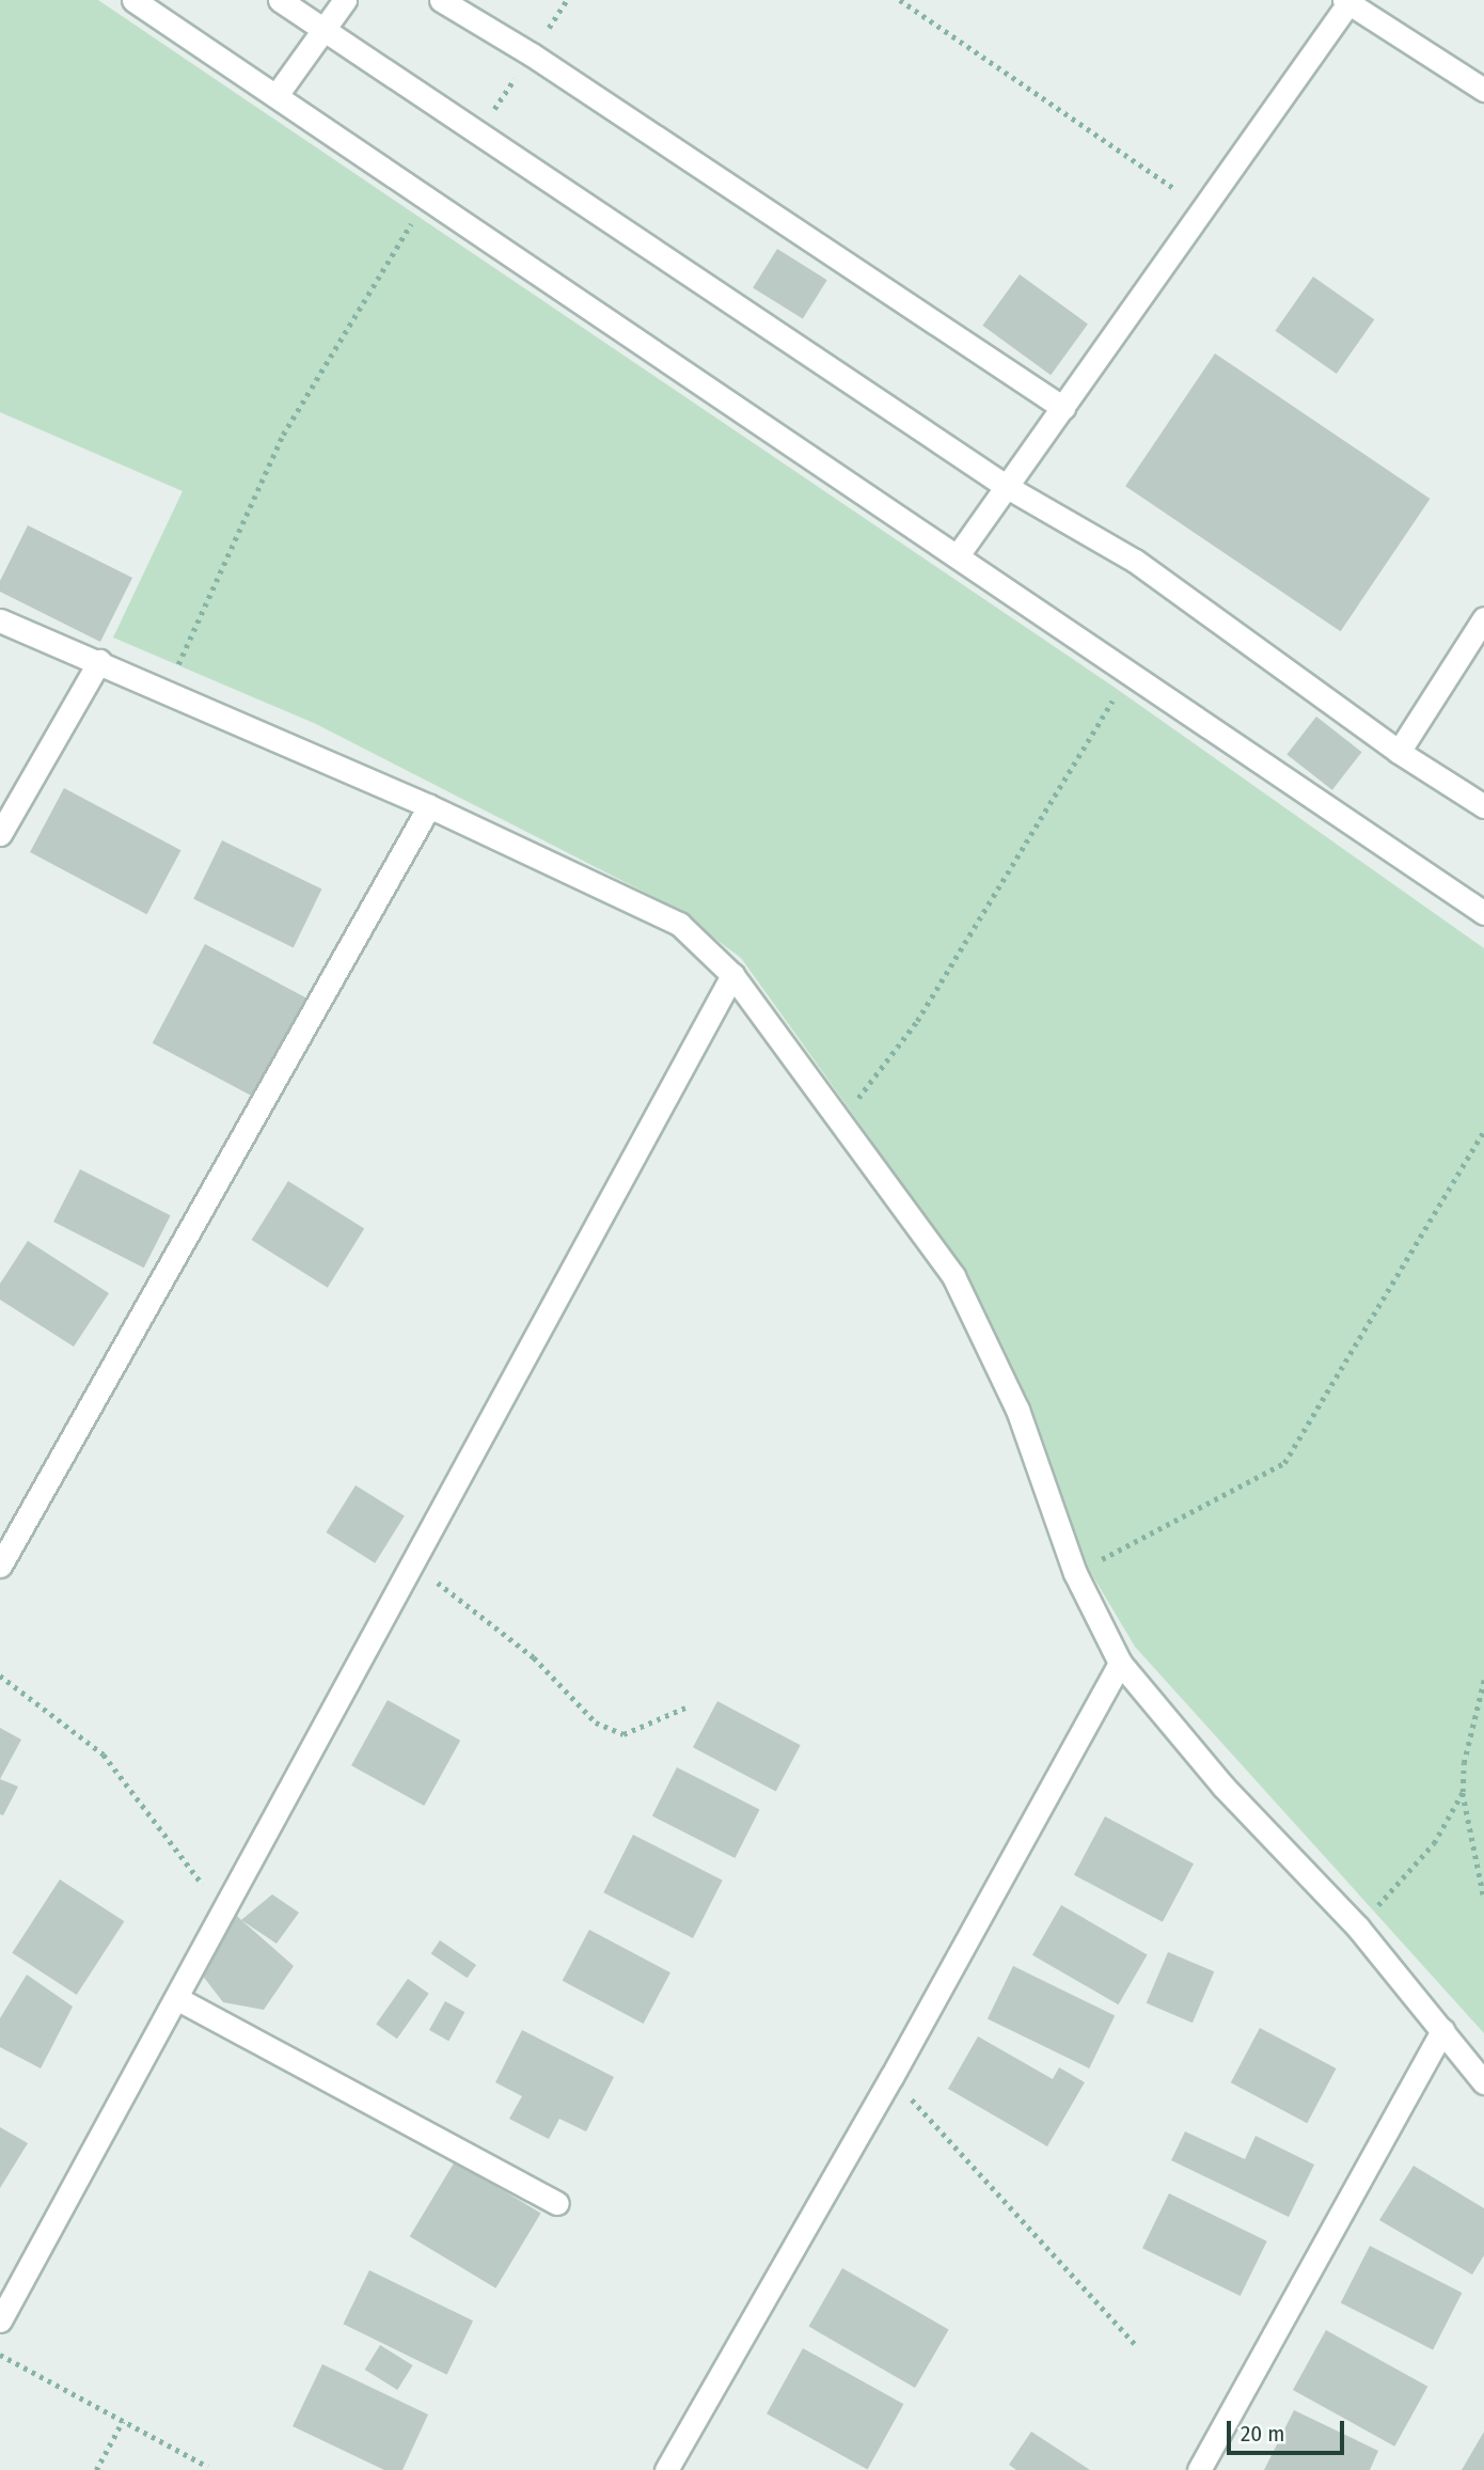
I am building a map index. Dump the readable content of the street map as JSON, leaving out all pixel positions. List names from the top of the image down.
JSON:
{
  "scale_bar": "20 m"
}
